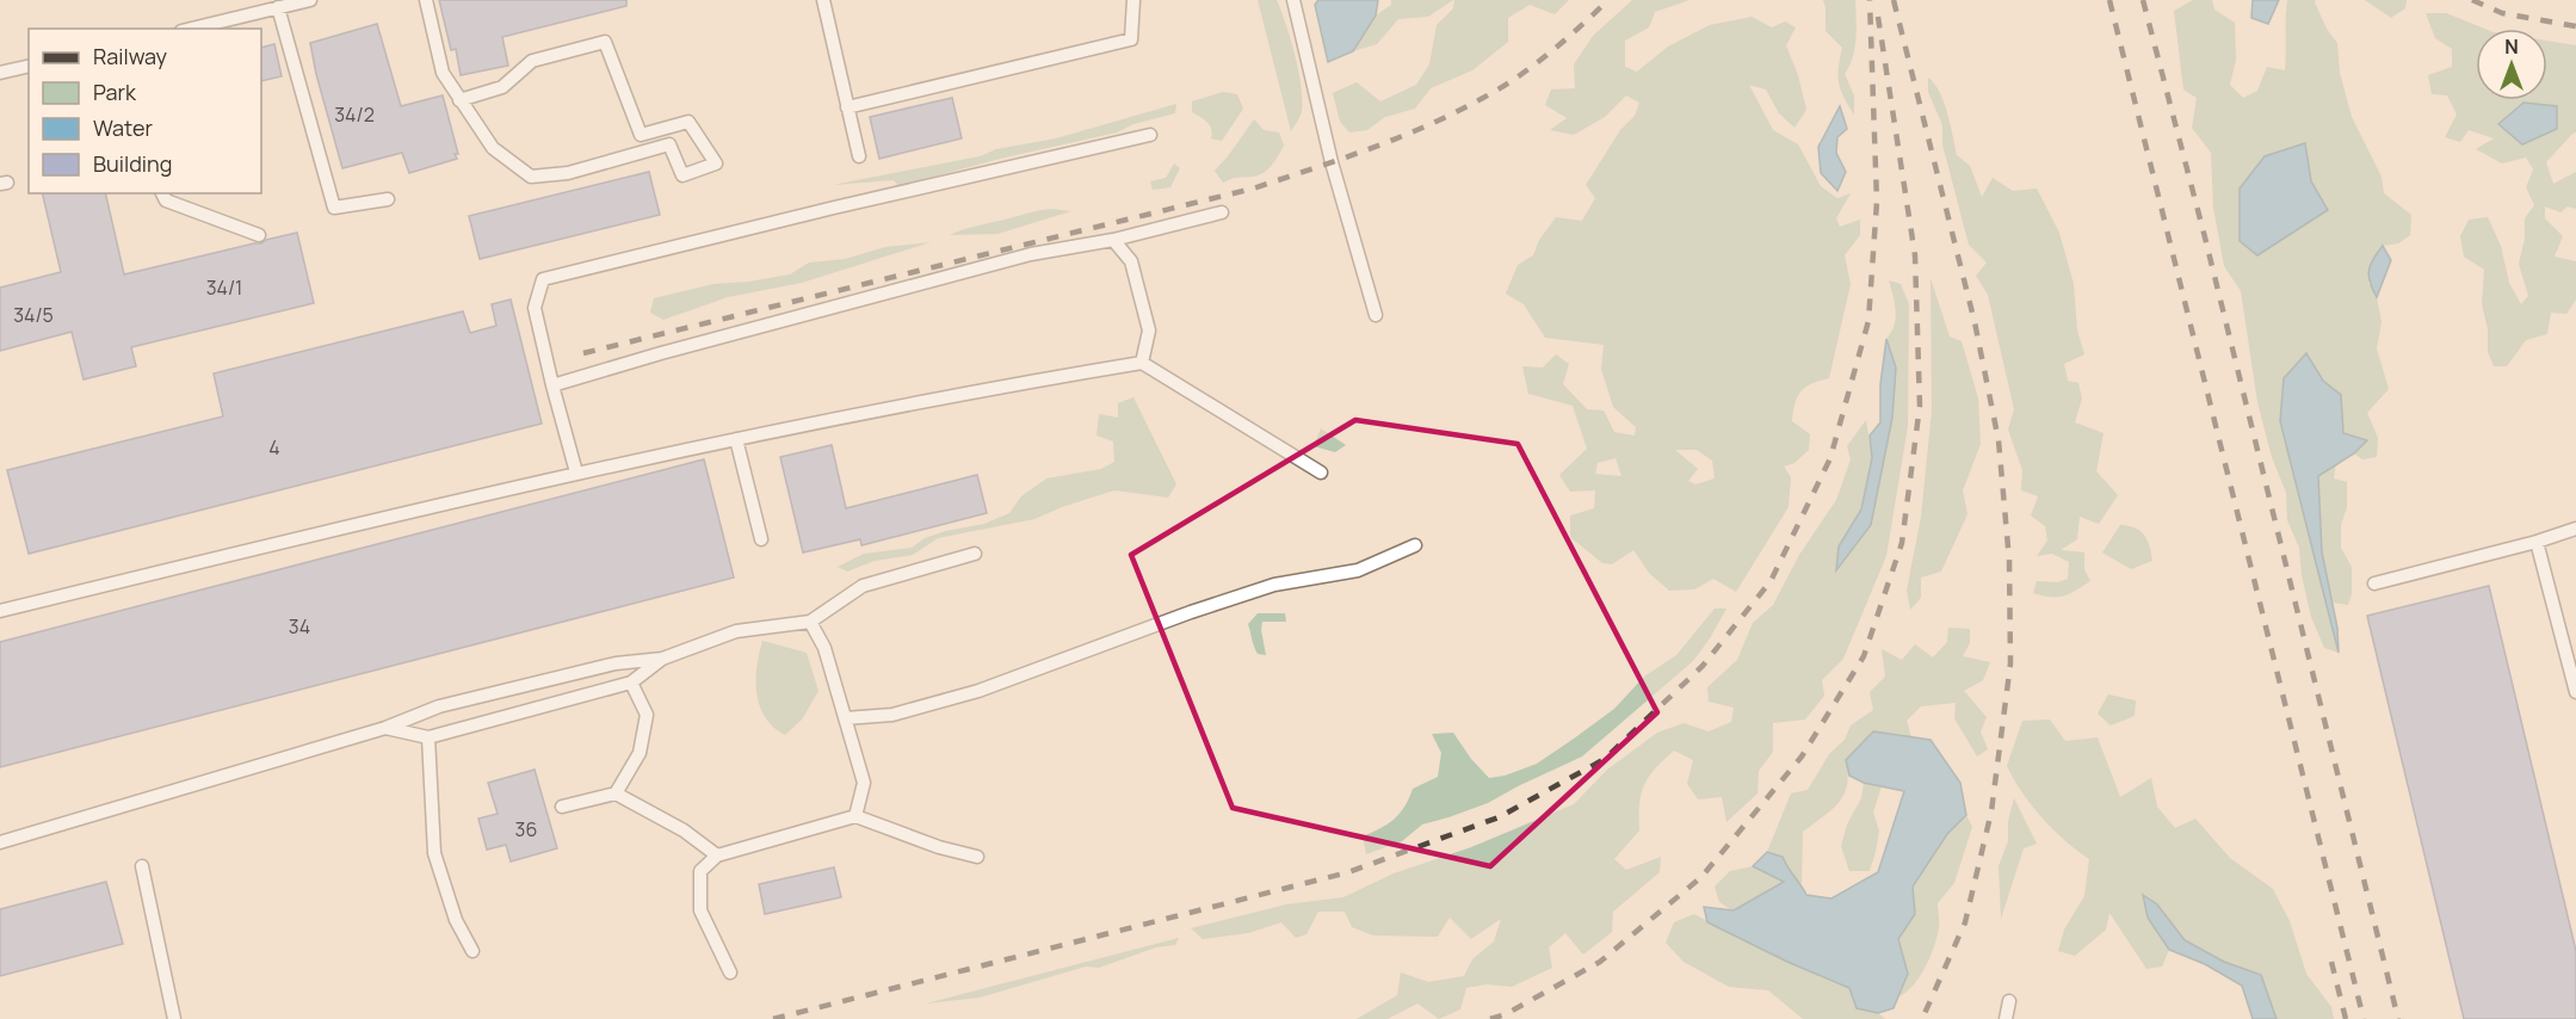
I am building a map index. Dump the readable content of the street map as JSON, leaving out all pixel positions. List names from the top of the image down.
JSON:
{
  "house_numbers": [
    "34/2",
    "34/1",
    "34/5",
    "4",
    "34",
    "36"
  ],
  "legend": [
    "Railway",
    "Park",
    "Water",
    "Building"
  ],
  "north": "top"
}
